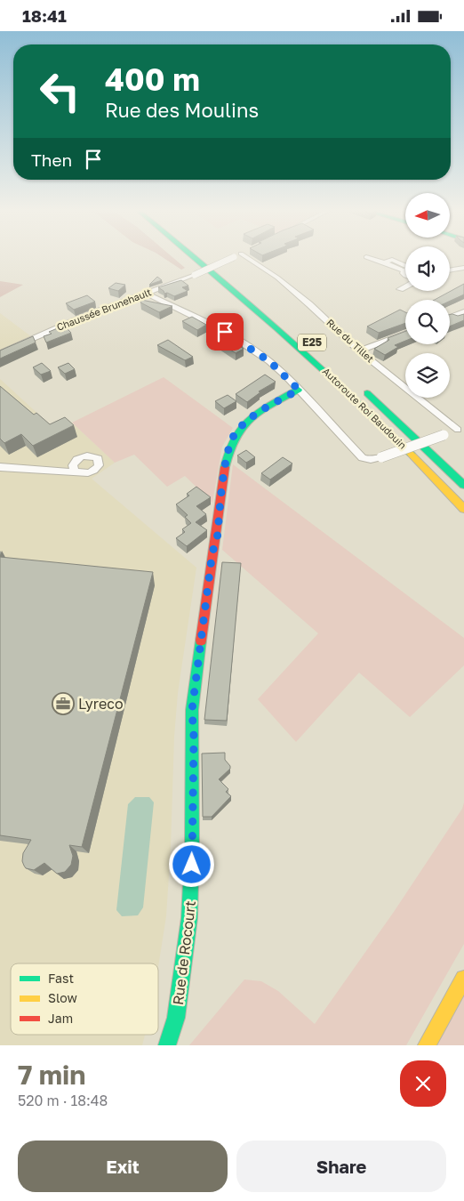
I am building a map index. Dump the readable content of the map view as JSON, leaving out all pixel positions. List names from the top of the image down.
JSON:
{
  "streets": {
    "main road": ["E25", "Autoroute Roi Baudouin", "Rue de Rocourt"],
    "street": ["Chaussée Brunehault", "Rue du Tillet"]
  },
  "places": {
    "office": ["Lyreco"]
  },
  "legend": ["Fast", "Slow", "Jam"],
  "north": "left",
  "page": {
    "status": "18:41",
    "turn": ["400 m", "Rue des Moulins"],
    "then": "Then",
    "heading": ["7 min", "520 m · 18:48"],
    "buttons": ["Exit", "Share"]
  }
}
